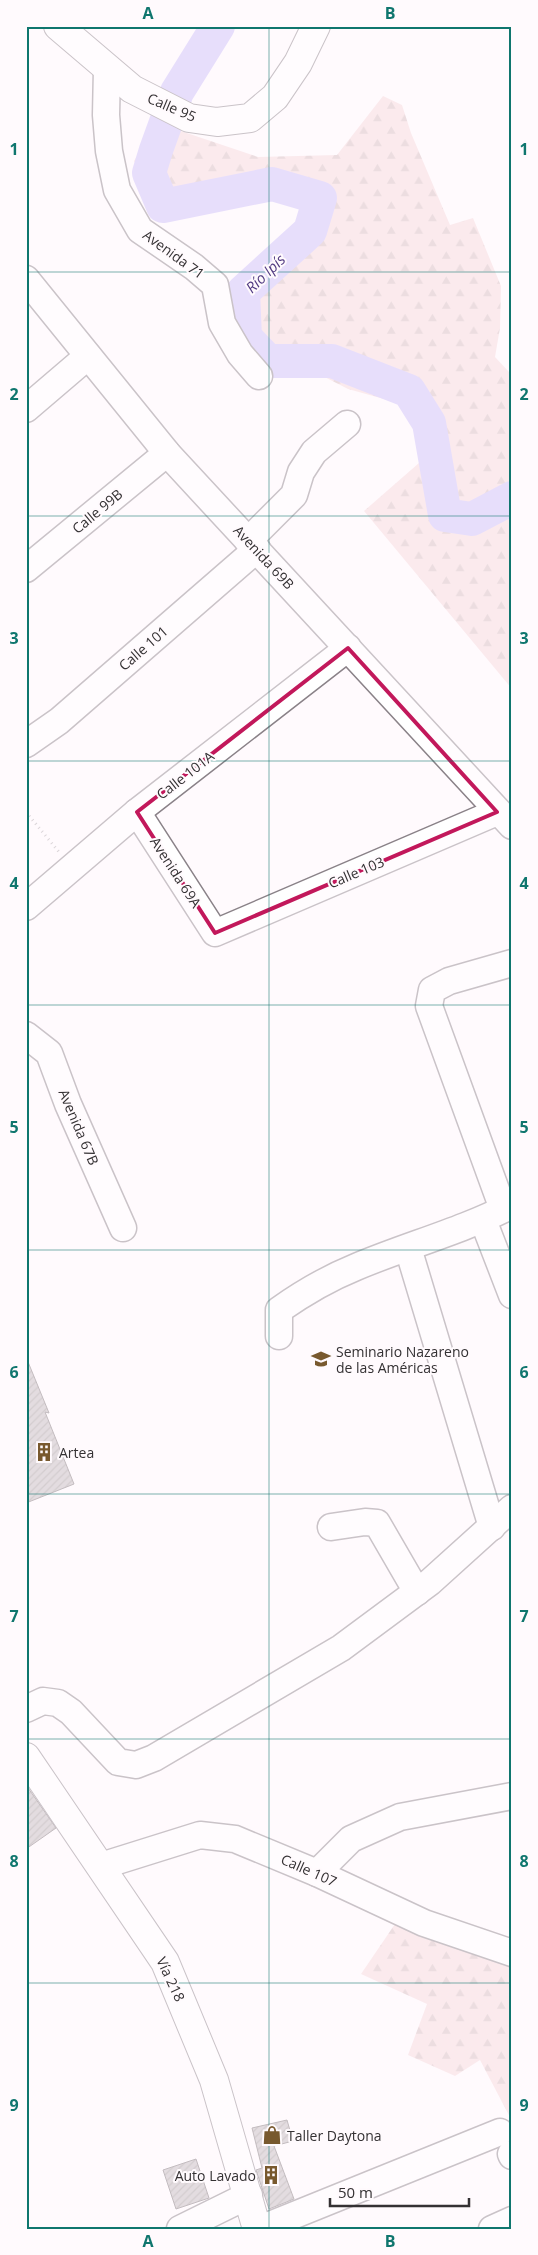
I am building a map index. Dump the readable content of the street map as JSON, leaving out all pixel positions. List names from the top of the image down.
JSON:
{
  "streets": {
    "main road": ["Calle 95", "Vía 218"],
    "street": [
      "Avenida 71",
      "Calle 99B",
      "Avenida 69B",
      "Calle 101",
      "Calle 101A",
      "Avenida 69A",
      "Calle 103",
      "Avenida 67B",
      "Calle 107"
    ]
  },
  "crossings": [
    ["Calle 95", "Avenida 71"],
    ["Calle 99B", "Avenida 69B"],
    ["Avenida 69B", "Calle 101"],
    ["Avenida 69B", "Calle 101A"],
    ["Avenida 69B", "Calle 103"],
    ["Calle 101A", "Avenida 69A"],
    ["Avenida 69A", "Calle 103"],
    ["Calle 107", "Vía 218"]
  ],
  "water": ["Río Ipís"],
  "places": {
    "school or university": ["Seminario Nazareno de las Américas"],
    "building": ["Artea", "Auto Lavado"],
    "shop": ["Taller Daytona"]
  },
  "scale_bar": "50 m",
  "grid": {
    "columns": ["A", "B"],
    "rows": [
      "1",
      "2",
      "3",
      "4",
      "5",
      "6",
      "7",
      "8",
      "9"
    ]
  }
}
